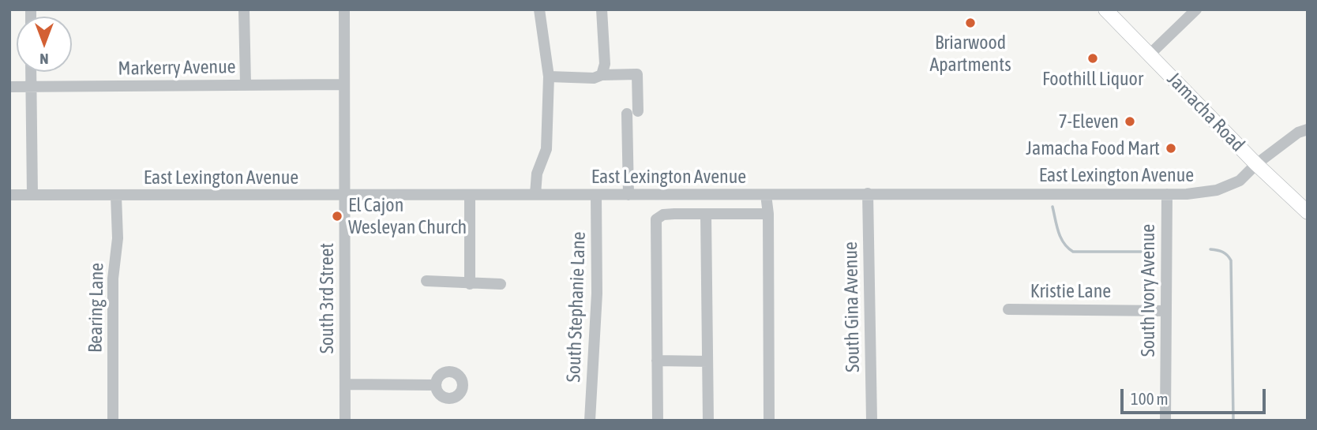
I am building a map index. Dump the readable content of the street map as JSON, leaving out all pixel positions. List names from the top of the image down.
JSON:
{
  "streets": {
    "main road": ["Jamacha Road"],
    "street": [
      "Markerry Avenue",
      "East Lexington Avenue",
      "South Ivory Avenue",
      "Kristie Lane",
      "South 3rd Street",
      "South Stephanie Lane",
      "South Gina Avenue",
      "Bearing Lane"
    ]
  },
  "crossings": [
    ["Markerry Avenue", "South 3rd Street"],
    ["Jamacha Road", "East Lexington Avenue"],
    ["East Lexington Avenue", "South Ivory Avenue"],
    ["East Lexington Avenue", "South 3rd Street"],
    ["East Lexington Avenue", "South Stephanie Lane"],
    ["East Lexington Avenue", "South Gina Avenue"],
    ["East Lexington Avenue", "Bearing Lane"],
    ["South Ivory Avenue", "Kristie Lane"]
  ],
  "places": [
    "Briarwood Apartments",
    "Foothill Liquor",
    "7-Eleven",
    "Jamacha Food Mart",
    "El Cajon Wesleyan Church"
  ],
  "scale_bar": "100 m",
  "north": "bottom"
}
